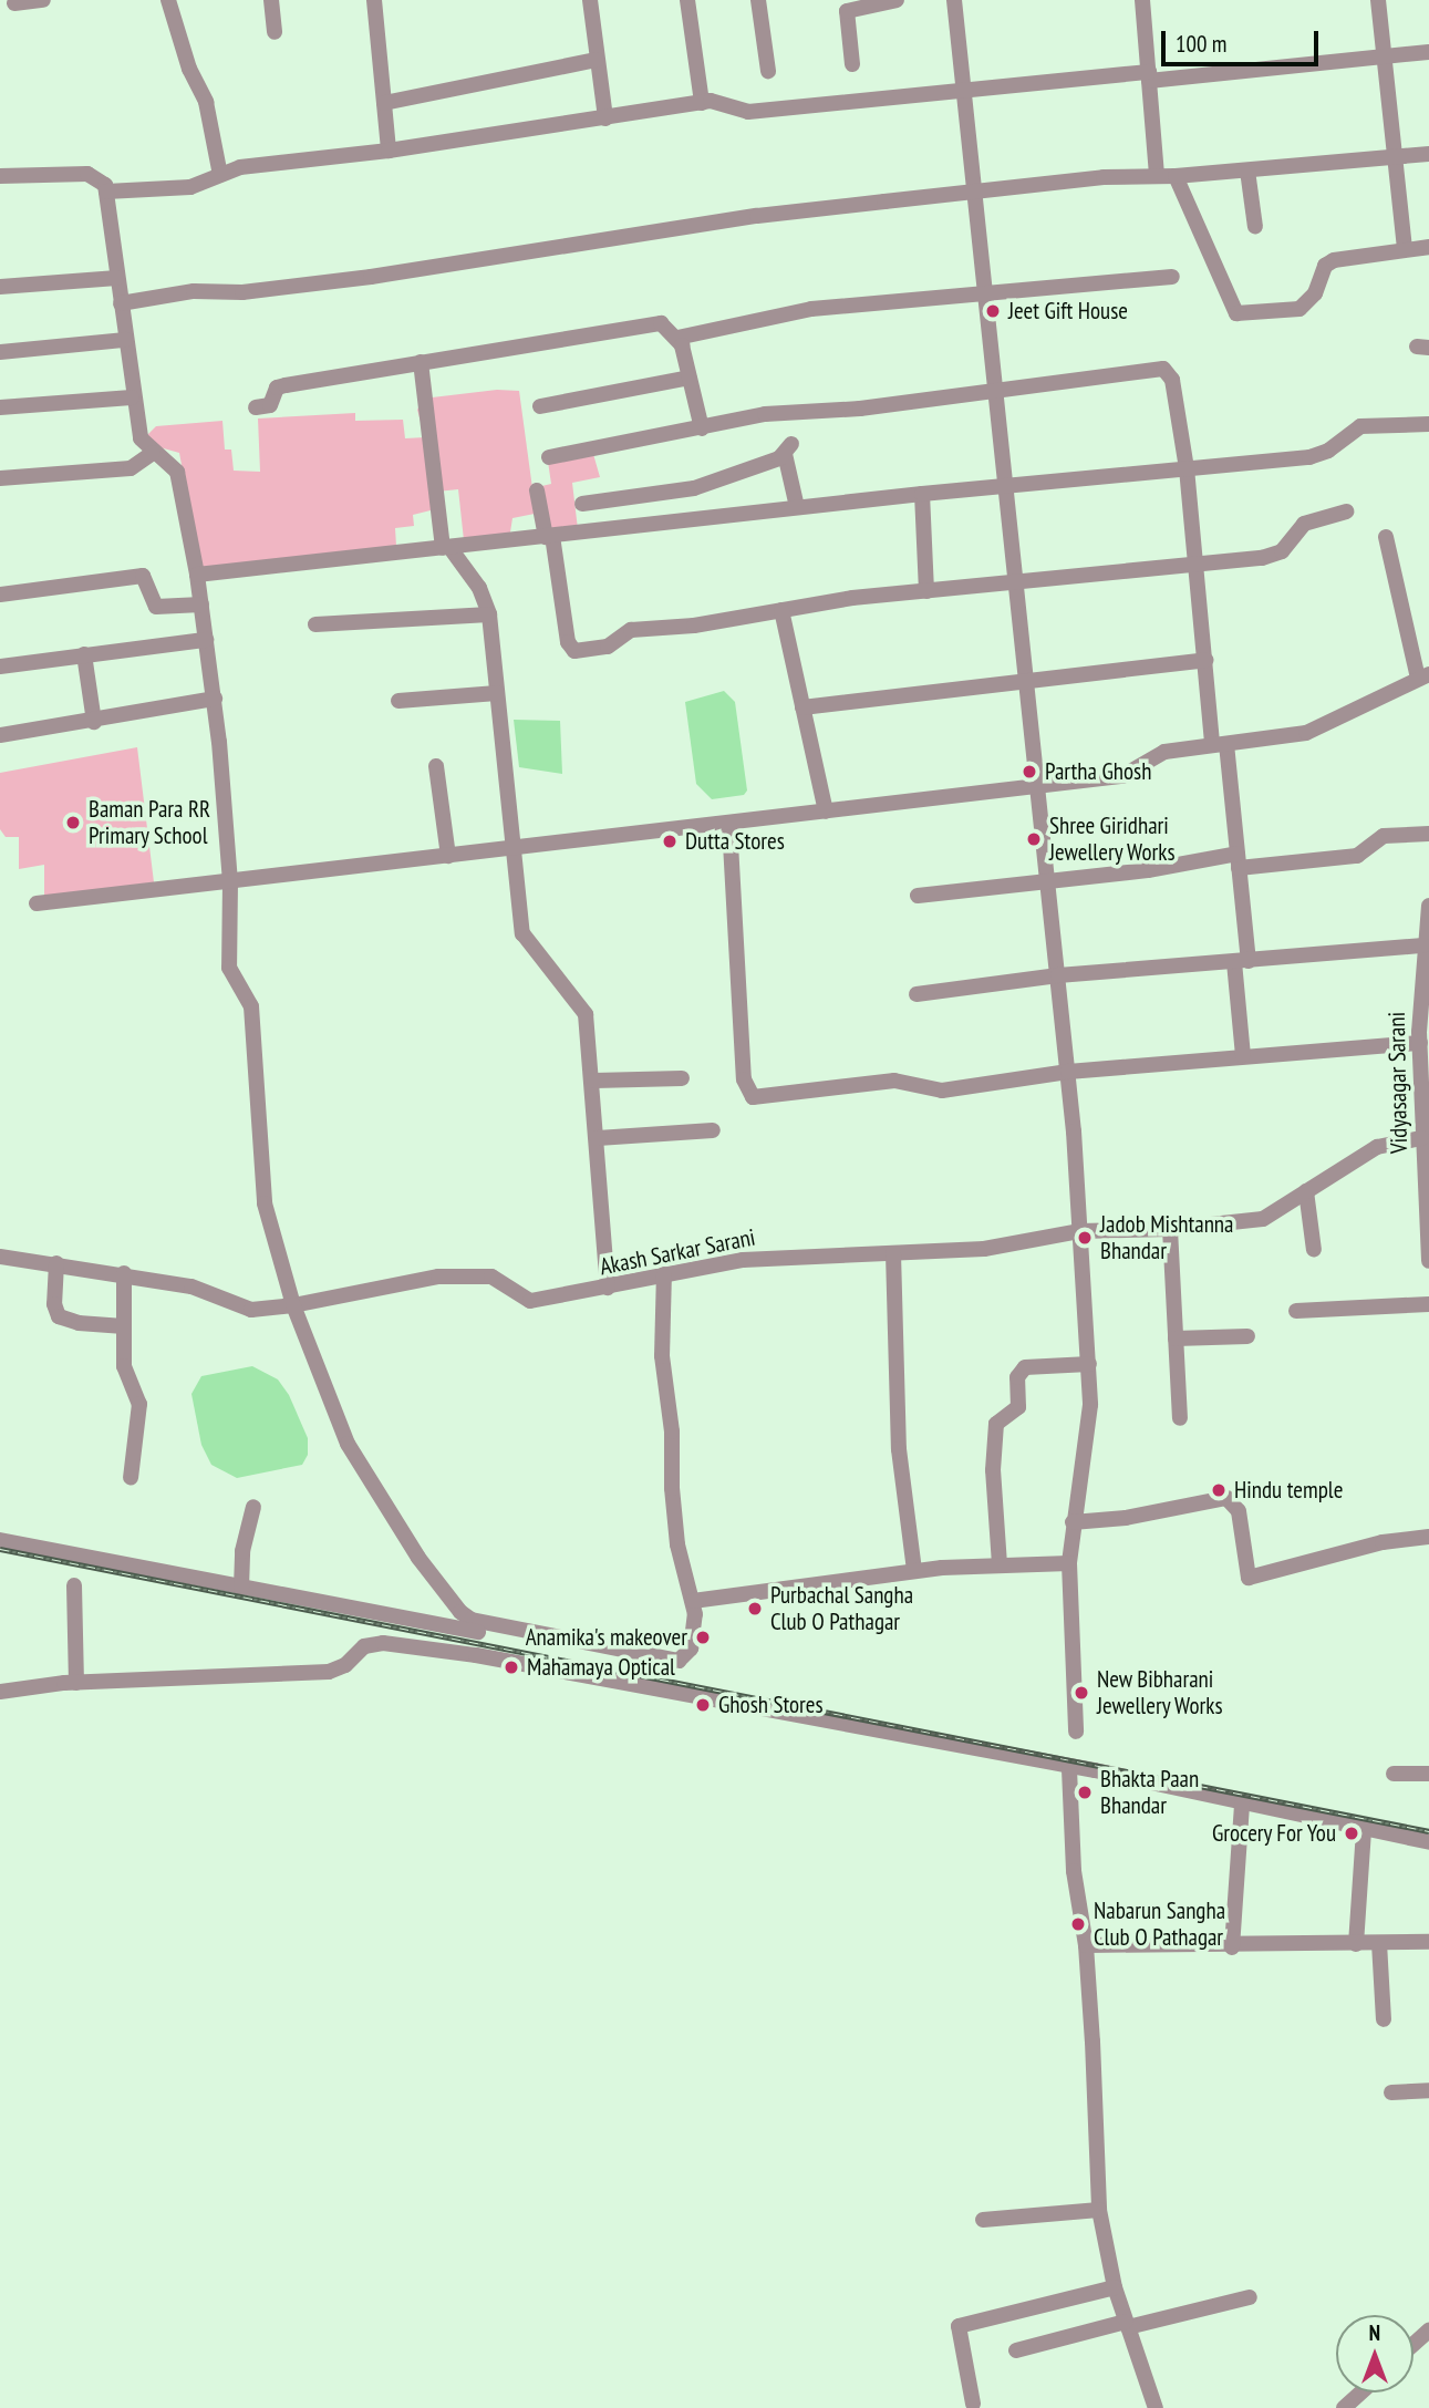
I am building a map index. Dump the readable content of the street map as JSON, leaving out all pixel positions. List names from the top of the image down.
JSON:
{
  "streets": {
    "street": ["Vidyasagar Sarani", "Akash Sarkar Sarani"]
  },
  "crossings": [
    ["Vidyasagar Sarani", "Akash Sarkar Sarani"]
  ],
  "places": [
    "Jeet Gift House",
    "Partha Ghosh",
    "Baman Para RR Primary School",
    "Shree Giridhari Jewellery Works",
    "Dutta Stores",
    "Jadob Mishtanna Bhandar",
    "Hindu temple",
    "Purbachal Sangha Club O Pathagar",
    "Anamika's makeover",
    "Mahamaya Optical",
    "New Bibharani Jewellery Works",
    "Ghosh Stores",
    "Bhakta Paan Bhandar",
    "Grocery For You",
    "Nabarun Sangha Club O Pathagar"
  ],
  "scale_bar": "100 m",
  "north": "top"
}
